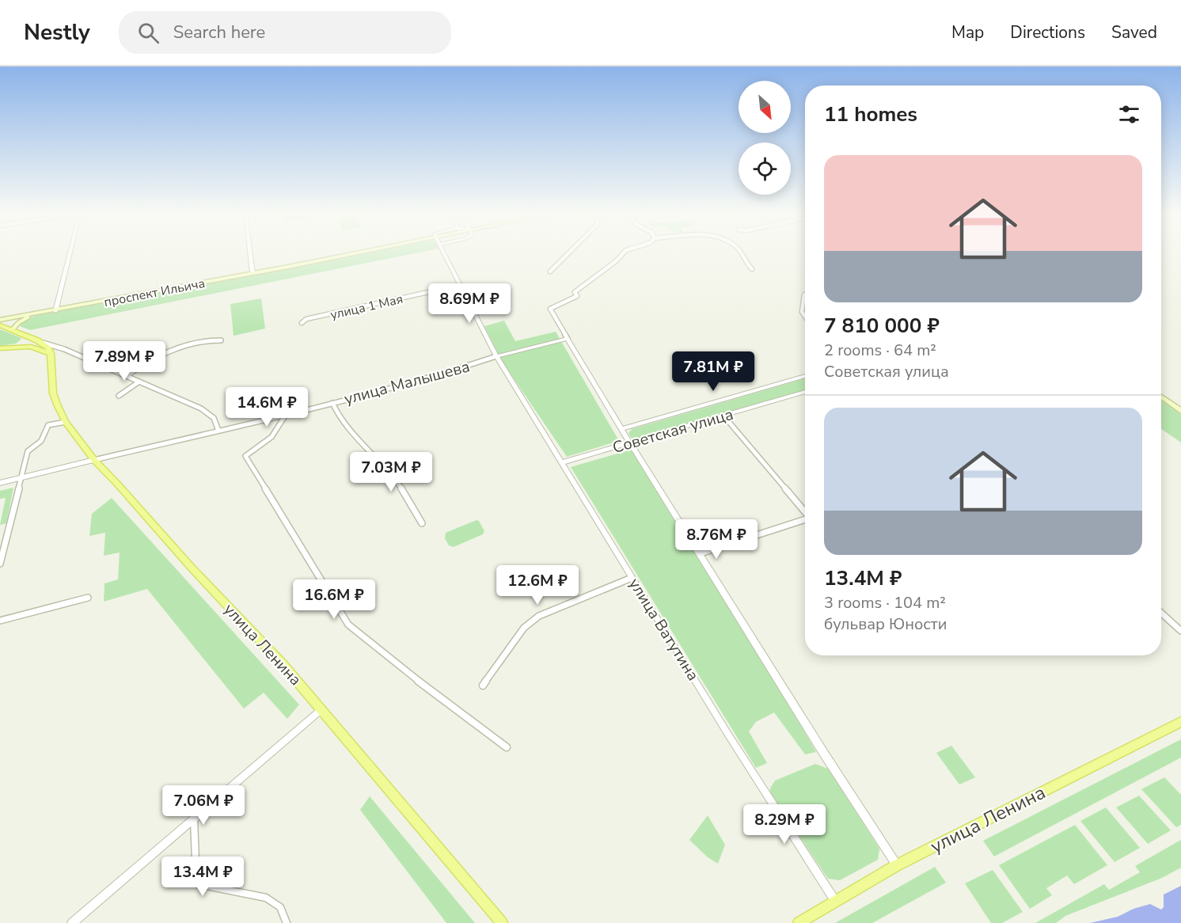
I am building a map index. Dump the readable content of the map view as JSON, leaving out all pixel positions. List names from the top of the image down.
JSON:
{
  "streets": {
    "main road": ["проспект Ильича", "улица Ленина"],
    "street": [
      "улица 1 Мая",
      "улица Малышева",
      "Советская улица",
      "улица Ватутина"
    ]
  },
  "crossings": [
    ["улица 1 Мая", "улица Ватутина"],
    ["улица Малышева", "улица Ватутина"],
    ["улица Малышева", "улица Ленина"],
    ["Советская улица", "улица Ватутина"],
    ["улица Ватутина", "улица Ленина"]
  ],
  "north": "bottom right",
  "page": {
    "header": "Nestly",
    "search": "Search here",
    "nav": ["Map", "Directions", "Saved"],
    "heading": "11 homes",
    "list": [
      {
        "name": "7 810 000 ₽",
        "note": "2 rooms · 64 m² · Советская улица"
      },
      {
        "name": "13.4M ₽",
        "note": "3 rooms · 104 m² · бульвар Юности"
      }
    ],
    "price": [
      "8.69M ₽",
      "7.89M ₽",
      "7.81M ₽",
      "14.6M ₽",
      "7.03M ₽",
      "8.76M ₽",
      "12.6M ₽",
      "16.6M ₽",
      "7.06M ₽",
      "8.29M ₽",
      "13.4M ₽"
    ]
  }
}
